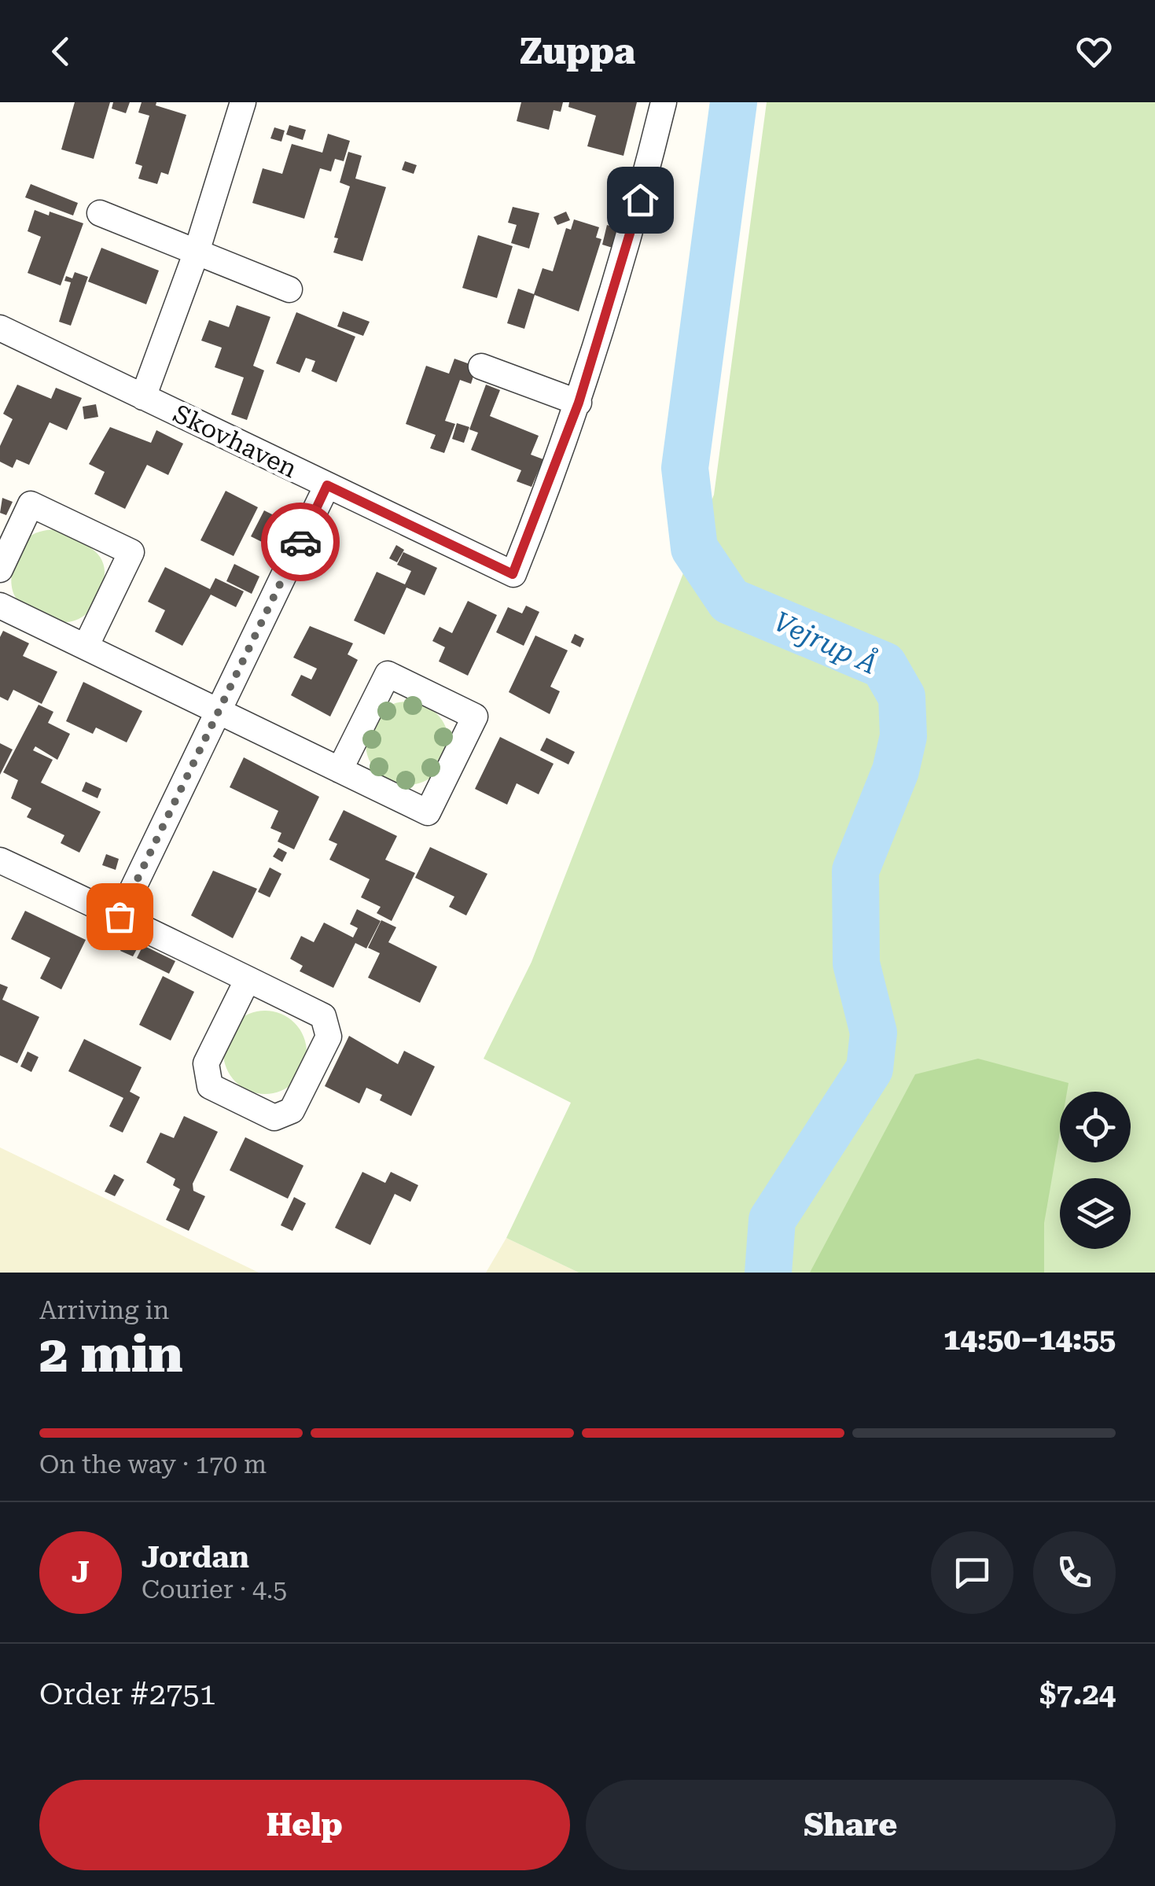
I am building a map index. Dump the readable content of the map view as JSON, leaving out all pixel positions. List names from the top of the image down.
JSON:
{
  "streets": {
    "street": ["Skovhaven"]
  },
  "water": ["Vejrup Å"],
  "page": {
    "header": "Zuppa",
    "heading": ["2 min", "Arriving in", "14:50–14:55"],
    "panel": [
      "Jordan",
      "Courier · 4.5",
      "Order #2751",
      "$7.24"
    ],
    "bar": "On the way · 170 m",
    "round": "J",
    "buttons": ["Help", "Share"]
  }
}
